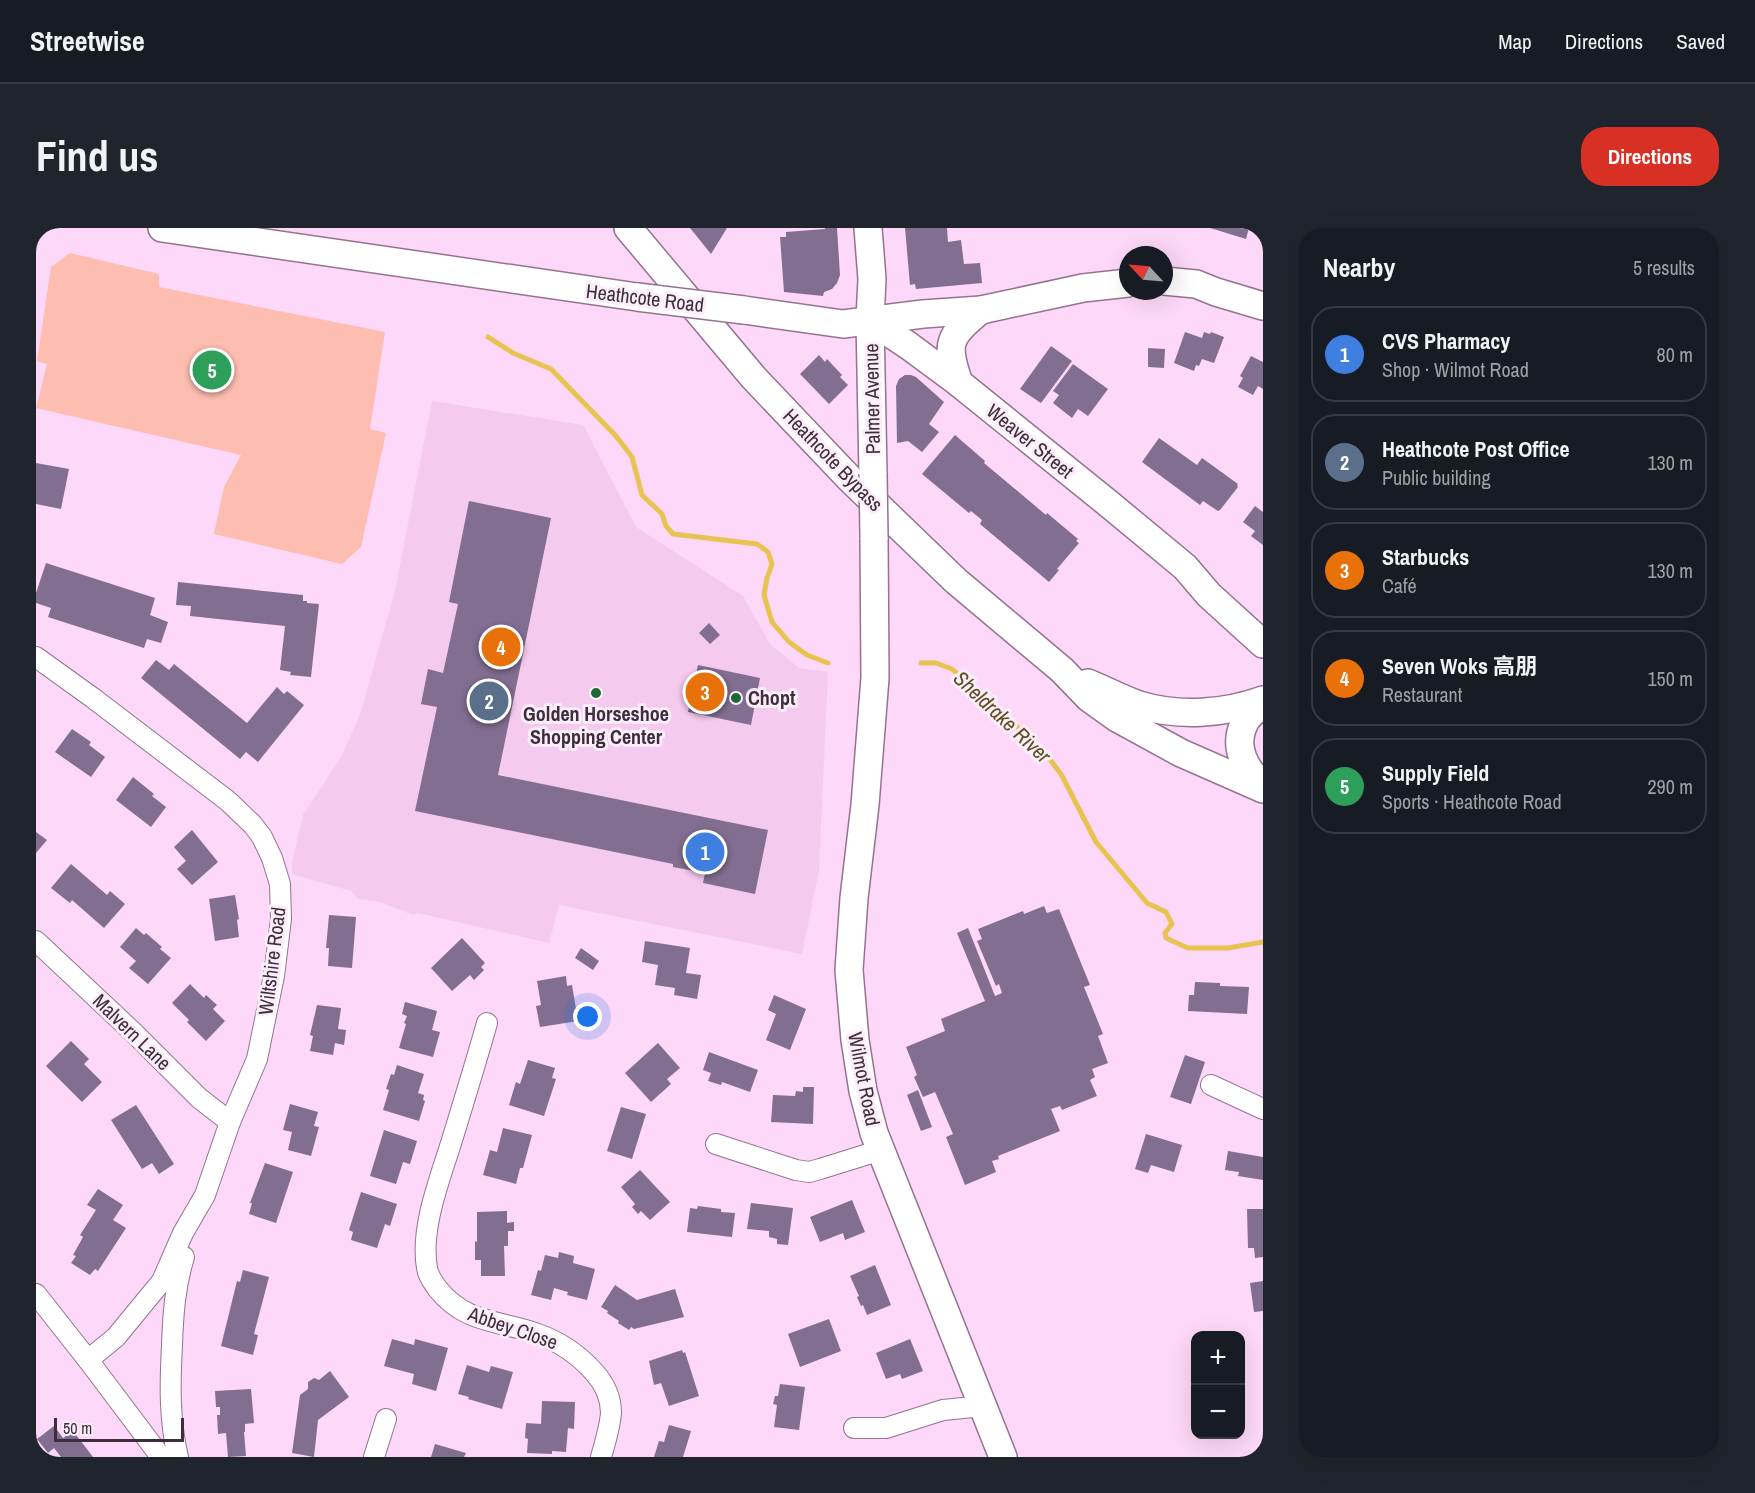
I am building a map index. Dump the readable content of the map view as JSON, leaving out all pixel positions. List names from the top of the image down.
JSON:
{
  "streets": {
    "street": [
      "Heathcote Road",
      "Palmer Avenue",
      "Weaver Street",
      "Heathcote Bypass",
      "Wiltshire Road",
      "Malvern Lane",
      "Wilmot Road",
      "Abbey Close"
    ]
  },
  "crossings": [
    ["Heathcote Road", "Palmer Avenue"],
    ["Heathcote Road", "Weaver Street"],
    ["Palmer Avenue", "Weaver Street"],
    ["Palmer Avenue", "Wilmot Road"],
    ["Wiltshire Road", "Malvern Lane"]
  ],
  "water": ["Sheldrake River"],
  "places": ["Golden Horseshoe Shopping Center", "Chopt"],
  "scale_bar": "50 m",
  "north": "top left",
  "page": {
    "header": "Streetwise",
    "nav": ["Map", "Directions", "Saved"],
    "buttons": "Directions",
    "title": "Find us",
    "heading": ["Nearby", "5 results"],
    "list": [
      {
        "mark": "1",
        "name": "CVS Pharmacy",
        "note": "Shop · Wilmot Road",
        "value": "80 m"
      },
      {
        "mark": "2",
        "name": "Heathcote Post Office",
        "note": "Public building",
        "value": "130 m"
      },
      {
        "mark": "3",
        "name": "Starbucks",
        "note": "Café",
        "value": "130 m"
      },
      {
        "mark": "4",
        "name": "Seven Woks 高朋",
        "note": "Restaurant",
        "value": "150 m"
      },
      {
        "mark": "5",
        "name": "Supply Field",
        "note": "Sports · Heathcote Road",
        "value": "290 m"
      }
    ],
    "pins": [
      "5",
      "4",
      "3",
      "2",
      "1"
    ],
    "map_buttons": ["+", "−"],
    "scale": "50 m"
  }
}
